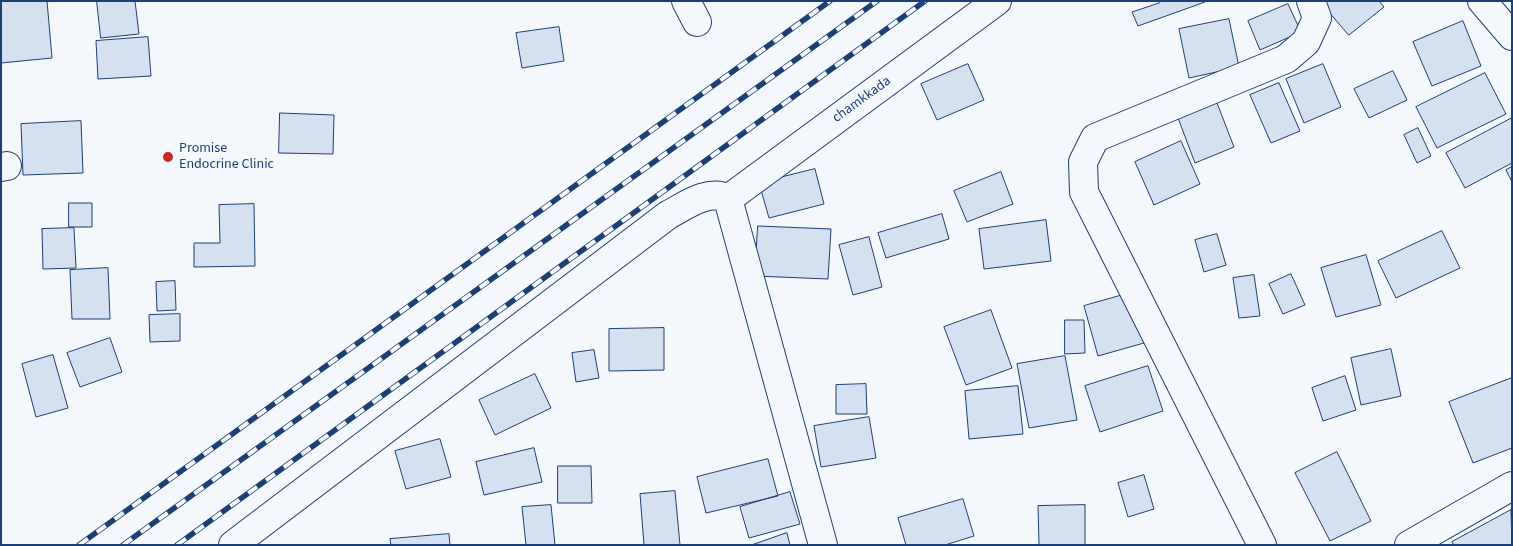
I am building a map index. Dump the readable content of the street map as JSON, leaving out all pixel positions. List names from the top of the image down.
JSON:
{
  "streets": {
    "street": ["chamkkada"]
  },
  "places": ["Promise Endocrine Clinic"]
}
